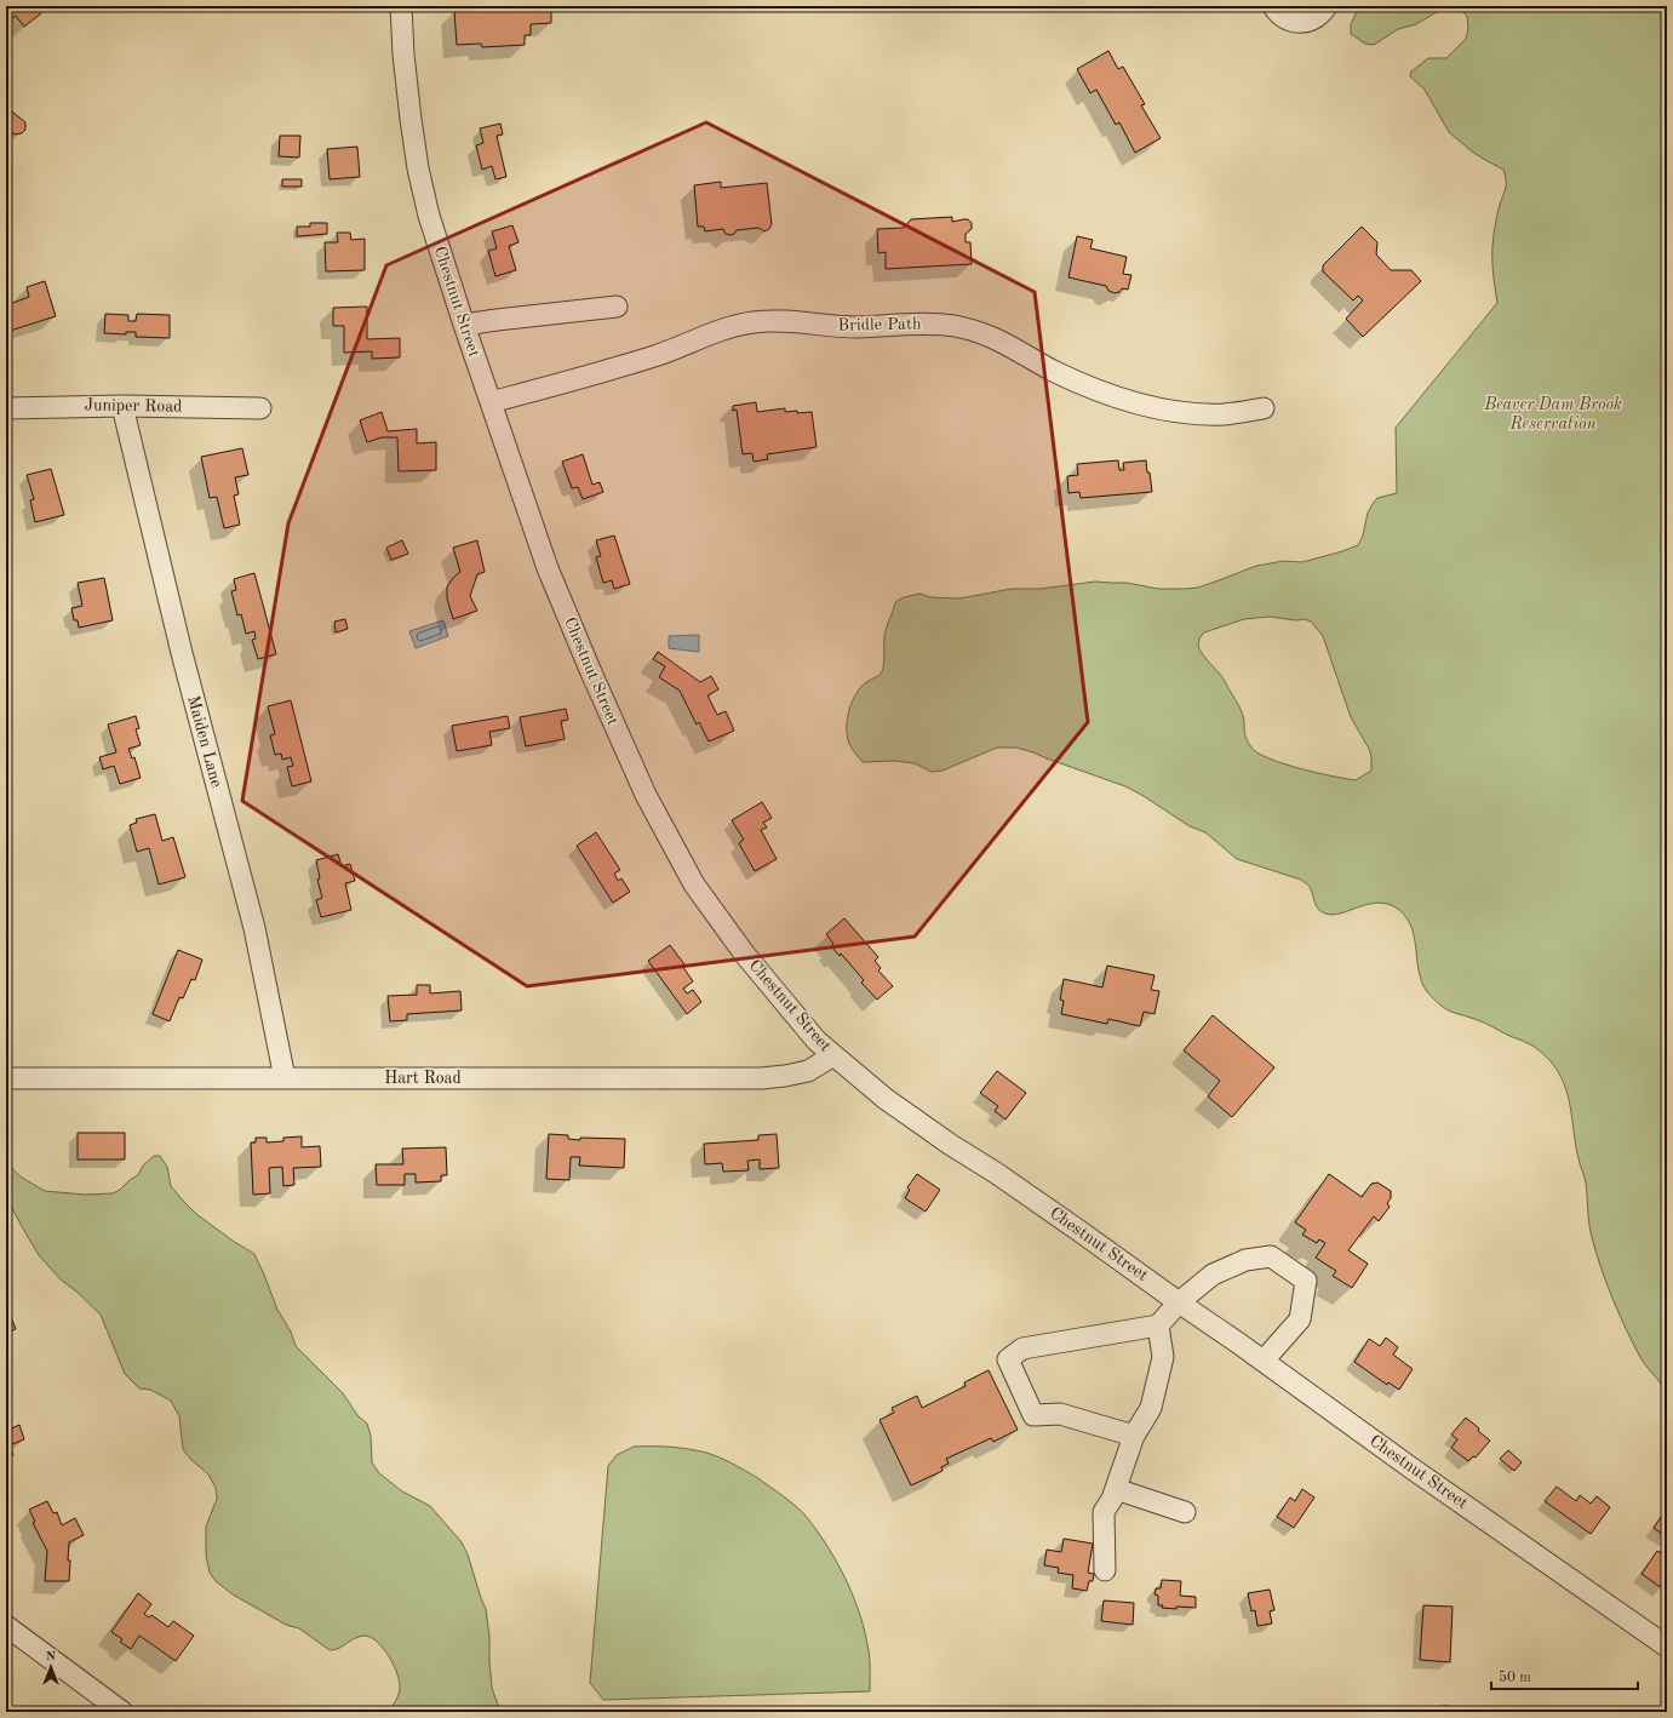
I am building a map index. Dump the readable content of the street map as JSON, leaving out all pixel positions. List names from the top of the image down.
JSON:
{
  "streets": {
    "street": [
      "Chestnut Street",
      "Bridle Path",
      "Juniper Road",
      "Maiden Lane",
      "Hart Road"
    ]
  },
  "crossings": [
    ["Chestnut Street", "Bridle Path"],
    ["Chestnut Street", "Hart Road"],
    ["Juniper Road", "Maiden Lane"],
    ["Maiden Lane", "Hart Road"]
  ],
  "parks": ["Beaver Dam Brook Reservation"],
  "scale_bar": "50 m",
  "north": "top"
}
